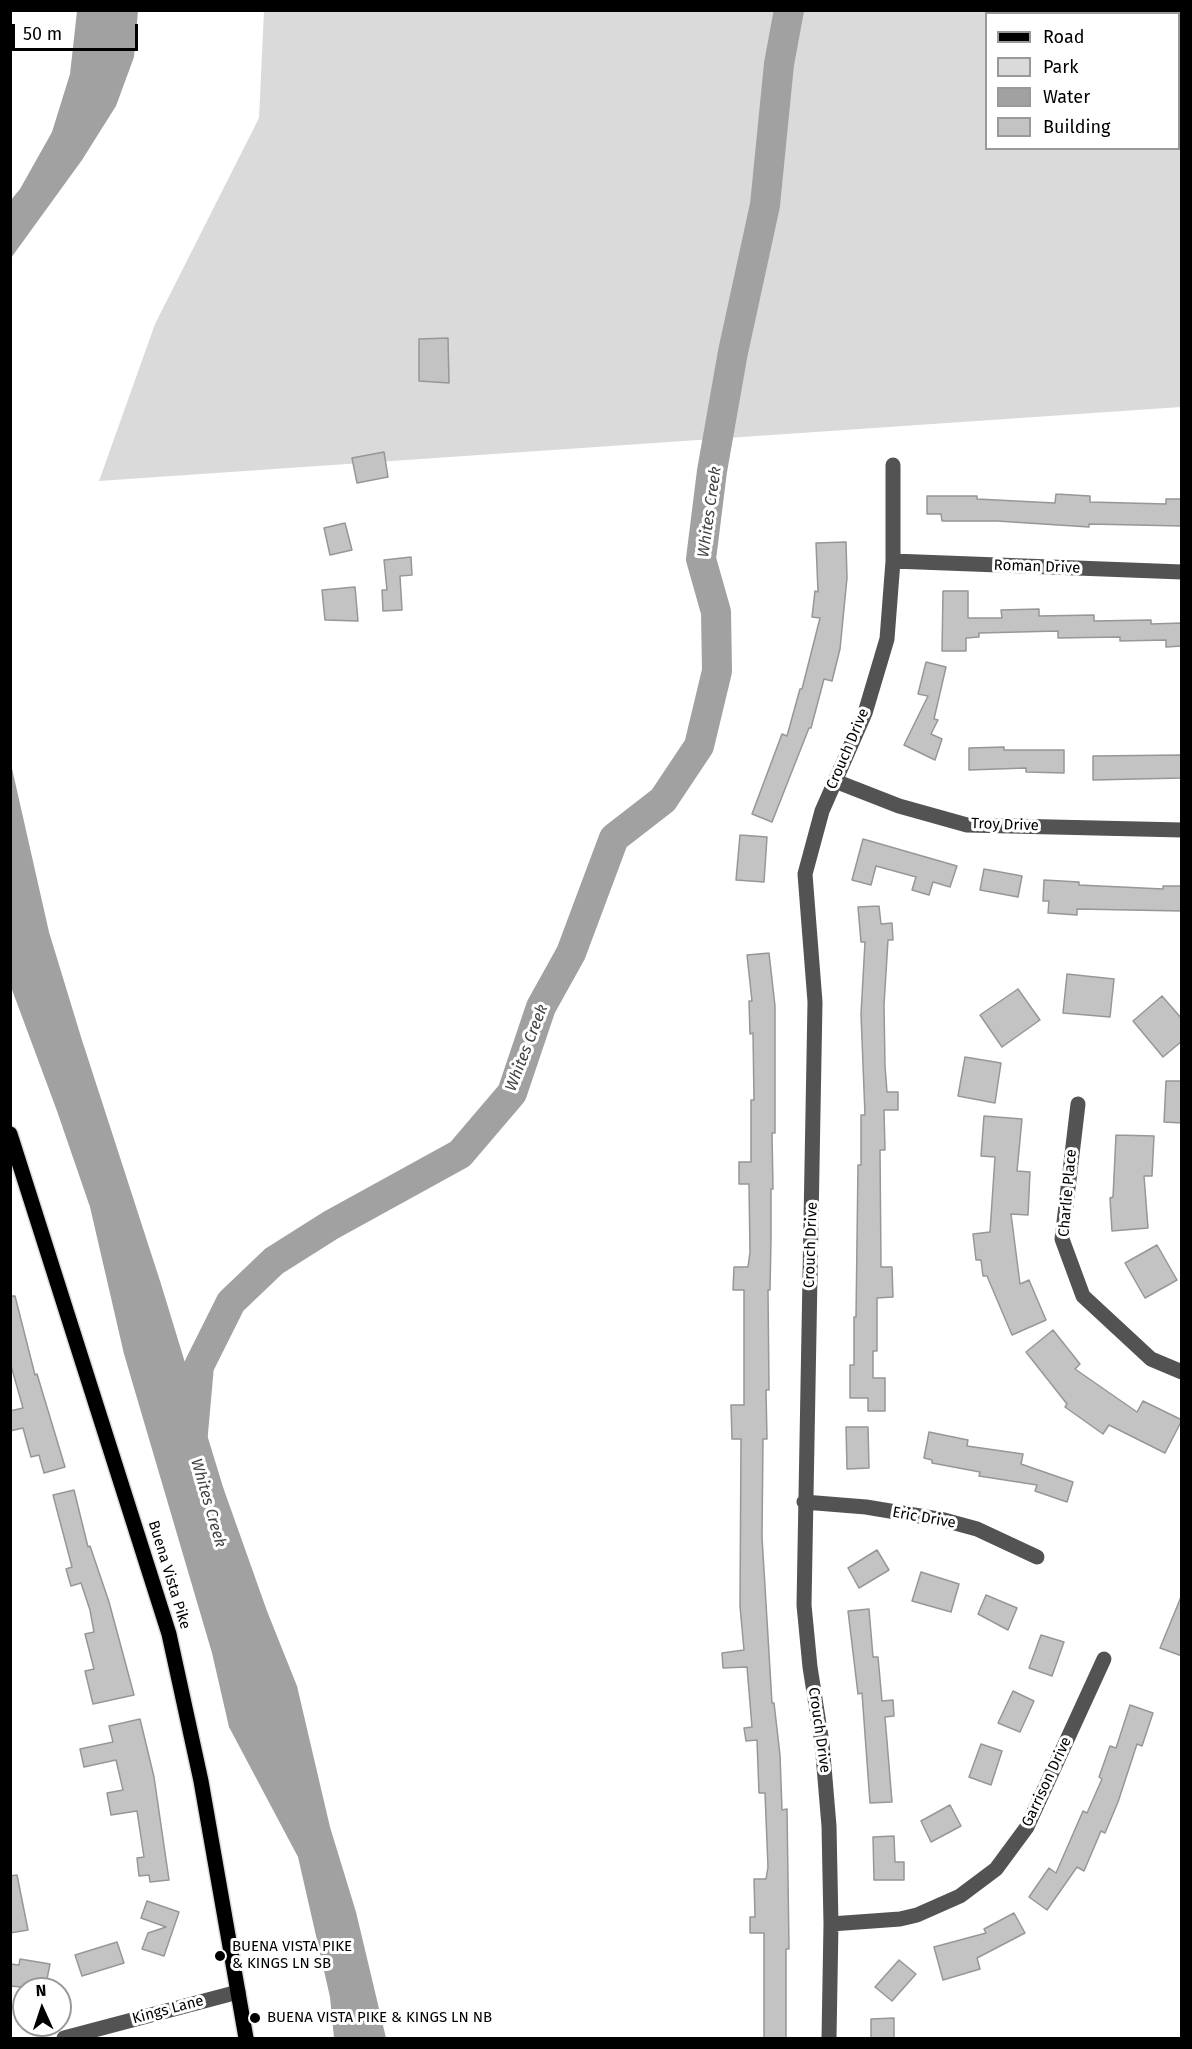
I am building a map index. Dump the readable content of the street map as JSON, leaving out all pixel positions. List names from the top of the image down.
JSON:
{
  "streets": {
    "main road": ["Buena Vista Pike"],
    "street": [
      "Roman Drive",
      "Crouch Drive",
      "Troy Drive",
      "Charlie Place",
      "Eric Drive",
      "Garrison Drive",
      "Kings Lane"
    ]
  },
  "crossings": [
    ["Roman Drive", "Crouch Drive"],
    ["Crouch Drive", "Troy Drive"],
    ["Crouch Drive", "Eric Drive"],
    ["Crouch Drive", "Garrison Drive"],
    ["Buena Vista Pike", "Kings Lane"]
  ],
  "water": ["Whites Creek"],
  "places": ["BUENA VISTA PIKE & KINGS LN SB", "BUENA VISTA PIKE & KINGS LN NB"],
  "legend": [
    "Road",
    "Park",
    "Water",
    "Building"
  ],
  "scale_bar": "50 m",
  "north": "top"
}
